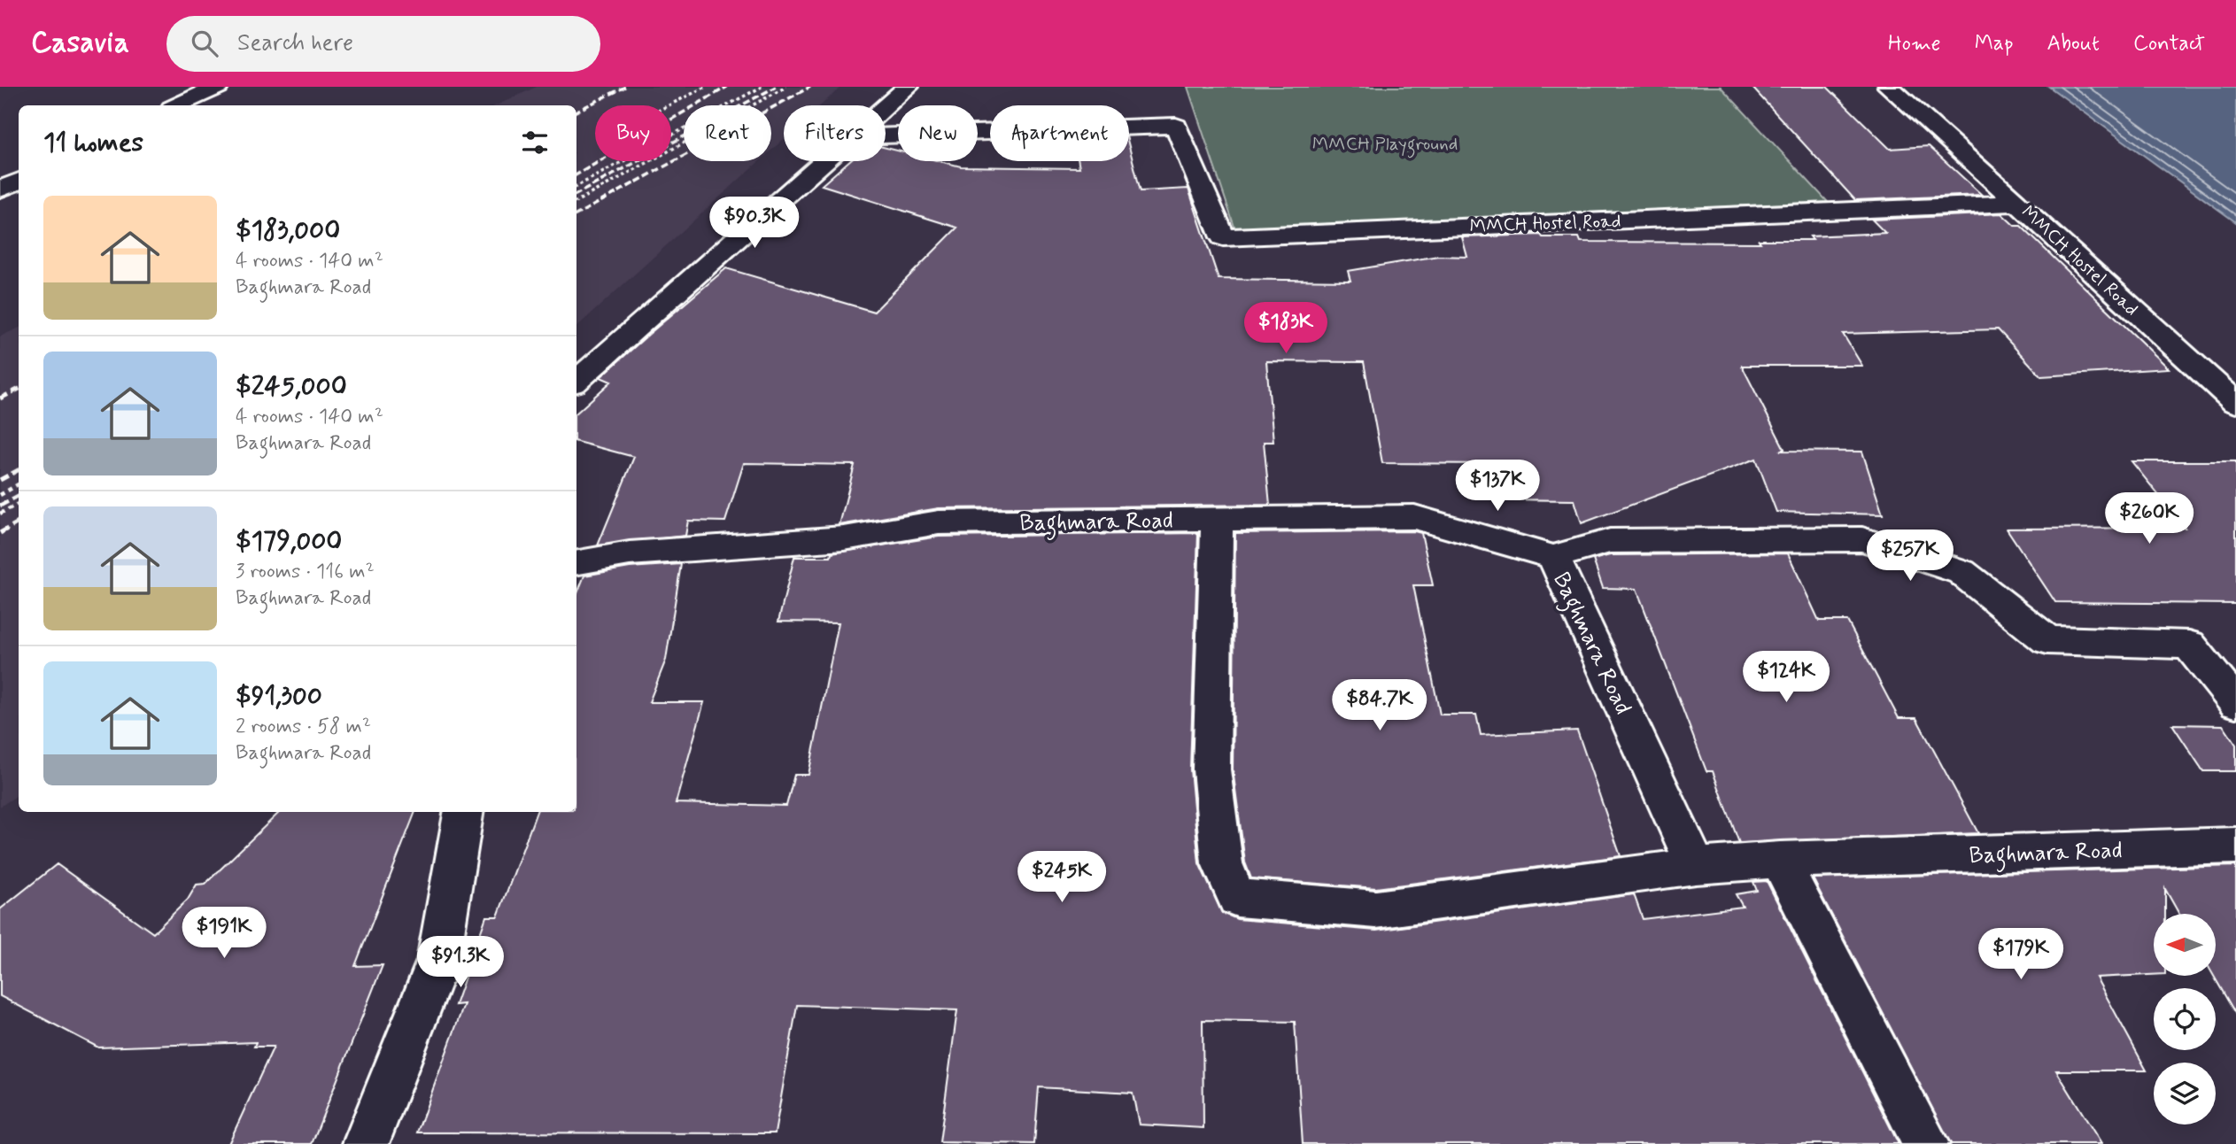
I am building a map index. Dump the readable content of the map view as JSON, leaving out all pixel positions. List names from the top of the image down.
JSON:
{
  "streets": {
    "street": ["MMCH Hostel Road", "Baghmara Road"]
  },
  "parks": ["MMCH Playground"],
  "north": "left",
  "page": {
    "header": "Casavia",
    "search": "Search here",
    "nav": [
      "Home",
      "Map",
      "About",
      "Contact"
    ],
    "chip": [
      "Buy",
      "Rent",
      "Filters",
      "New",
      "Apartment"
    ],
    "heading": "11 homes",
    "list": [
      {
        "name": "$183,000",
        "note": "4 rooms · 140 m² · Baghmara Road"
      },
      {
        "name": "$245,000",
        "note": "4 rooms · 140 m² · Baghmara Road"
      },
      {
        "name": "$179,000",
        "note": "3 rooms · 116 m² · Baghmara Road"
      },
      {
        "name": "$91,300",
        "note": "2 rooms · 58 m² · Baghmara Road"
      }
    ],
    "price": [
      "$90.3K",
      "$183K",
      "$137K",
      "$260K",
      "$257K",
      "$124K",
      "$84.7K",
      "$245K",
      "$191K",
      "$179K",
      "$91.3K"
    ]
  }
}
